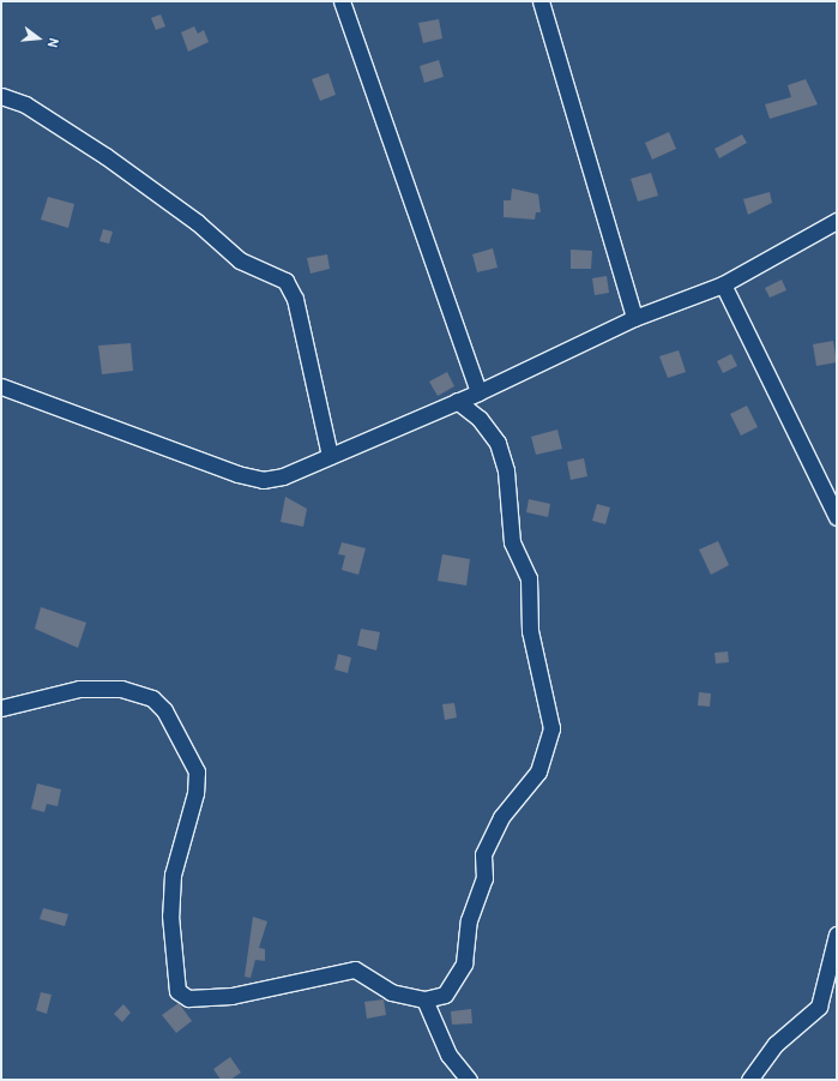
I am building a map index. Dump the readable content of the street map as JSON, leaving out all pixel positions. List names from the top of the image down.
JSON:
{
  "north": "right"
}
